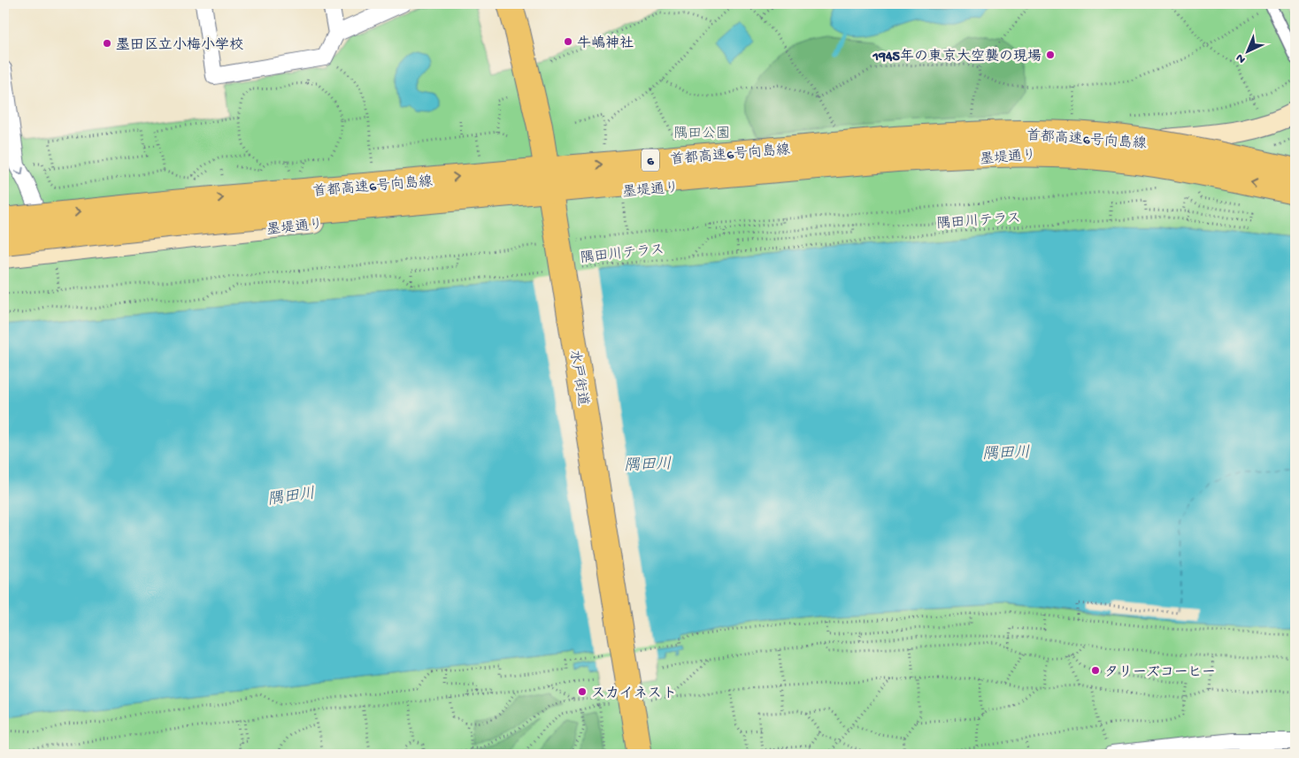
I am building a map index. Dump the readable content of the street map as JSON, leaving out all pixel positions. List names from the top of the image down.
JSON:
{
  "streets": {
    "highway": ["首都高速6号向島線", "6", "水戸街道"],
    "main road": ["墨堤通り"],
    "path": ["隅田川テラス"]
  },
  "water": ["隅田川"],
  "parks": ["隅田公園"],
  "places": [
    "牛嶋神社",
    "墨田区立小梅小学校",
    "1945年の東京大空襲の現場",
    "タリーズコーヒー",
    "スカイネスト"
  ],
  "north": "bottom left"
}
